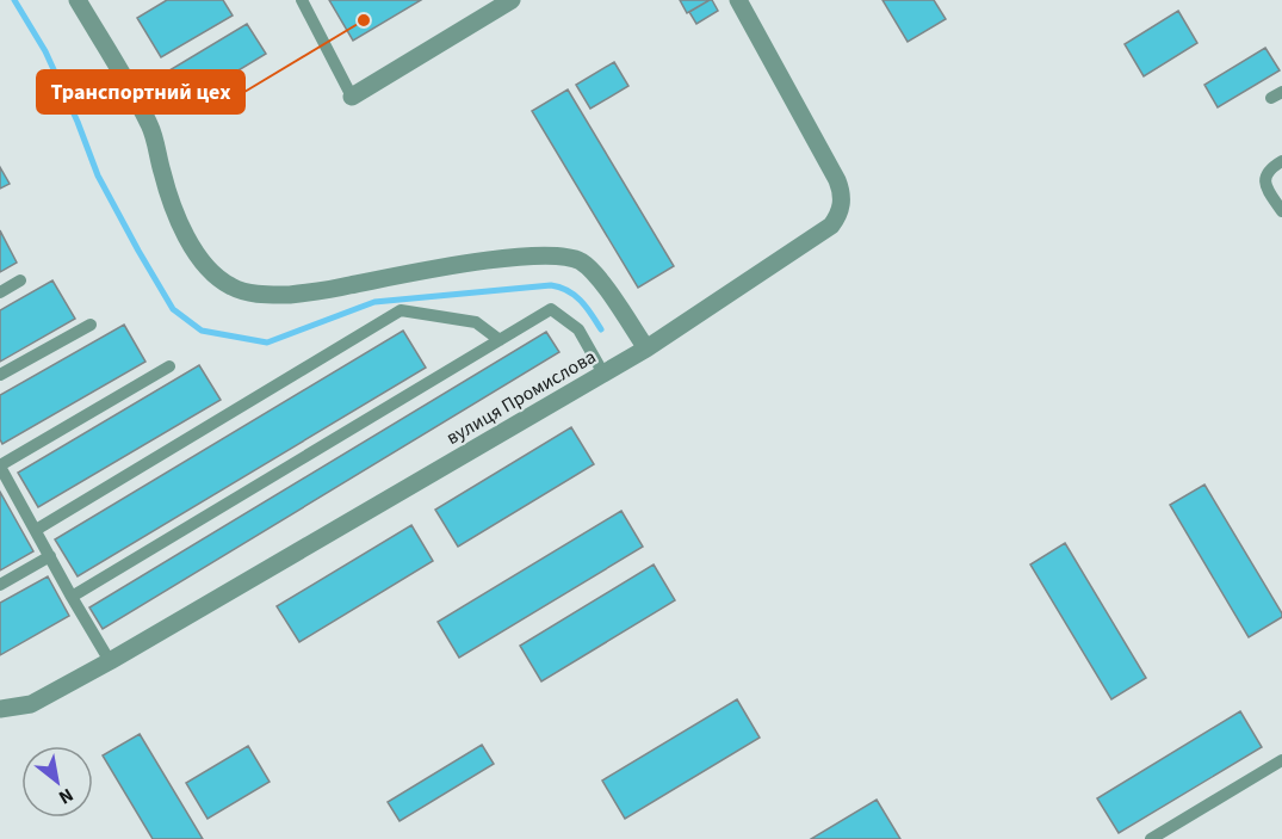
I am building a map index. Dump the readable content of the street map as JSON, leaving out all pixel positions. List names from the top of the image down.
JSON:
{
  "streets": {
    "street": ["вулиця Промислова"]
  },
  "places": ["Транспортний цех"],
  "north": "bottom right"
}
